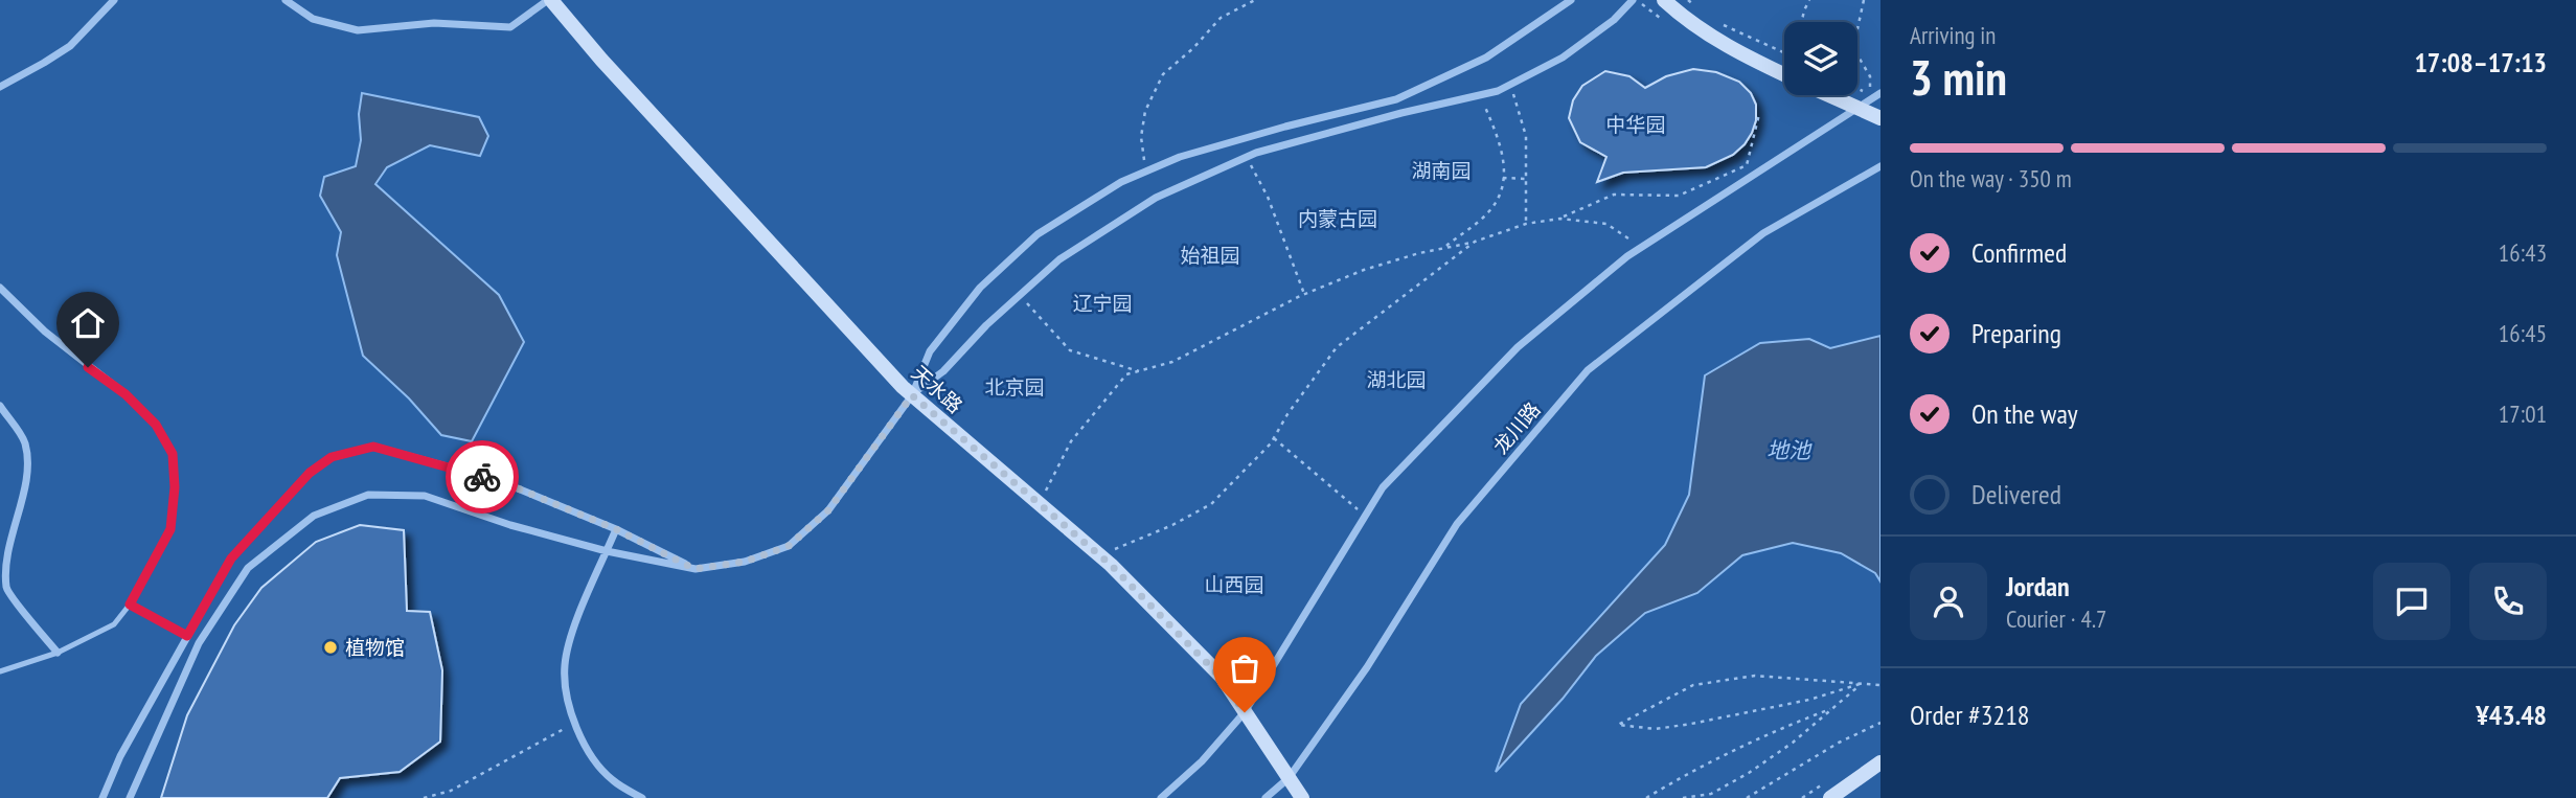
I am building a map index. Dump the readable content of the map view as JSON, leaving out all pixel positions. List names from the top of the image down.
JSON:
{
  "streets": {
    "street": ["天水路", "龙川路"]
  },
  "crossings": [
    ["天水路", "龙川路"]
  ],
  "water": ["地池"],
  "parks": [
    "中华园",
    "湖南园",
    "内蒙古园",
    "始祖园",
    "辽宁园",
    "湖北园",
    "北京园",
    "山西园"
  ],
  "places": ["植物馆"],
  "page": {
    "heading": ["3 min", "Arriving in", "17:08–17:13"],
    "panel": [
      "Jordan",
      "Courier · 4.7",
      "Order #3218",
      "¥43.48"
    ],
    "bar": "On the way · 350 m",
    "list": [
      ["Confirmed", "16:43"],
      ["Preparing", "16:45"],
      ["On the way", "17:01"],
      "Delivered"
    ]
  }
}
